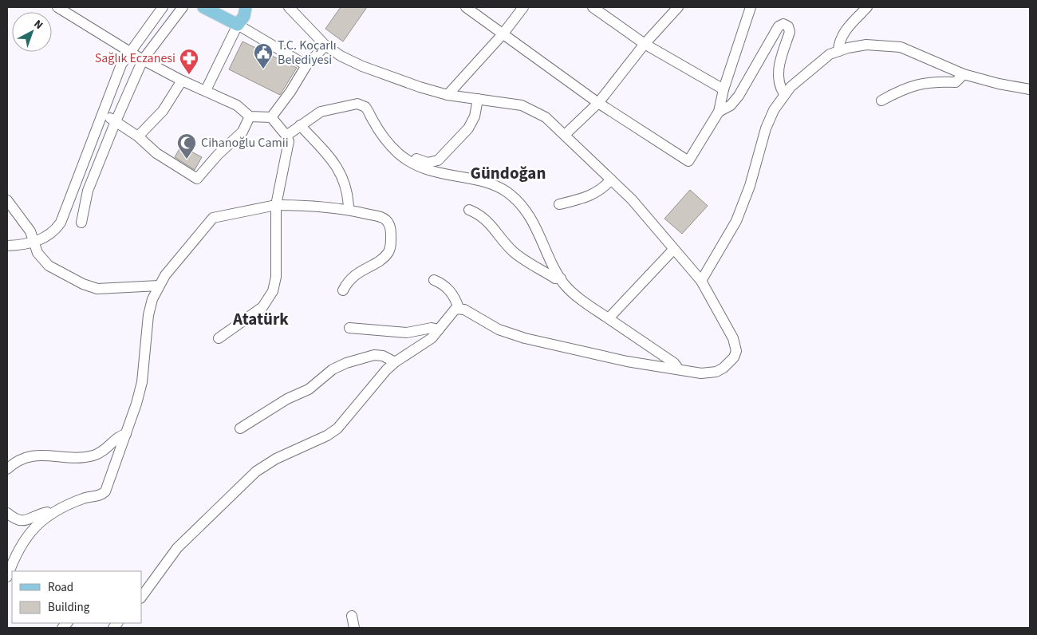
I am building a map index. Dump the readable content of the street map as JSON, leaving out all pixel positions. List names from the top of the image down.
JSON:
{
  "districts": ["Gündoğan", "Atatürk"],
  "places": {
    "public building": ["T.C. Koçarlı Belediyesi"],
    "pharmacy": ["Sağlık Eczanesi"],
    "mosque": ["Cihanoğlu Camii"]
  },
  "legend": ["Road", "Building"],
  "north": "top right"
}
